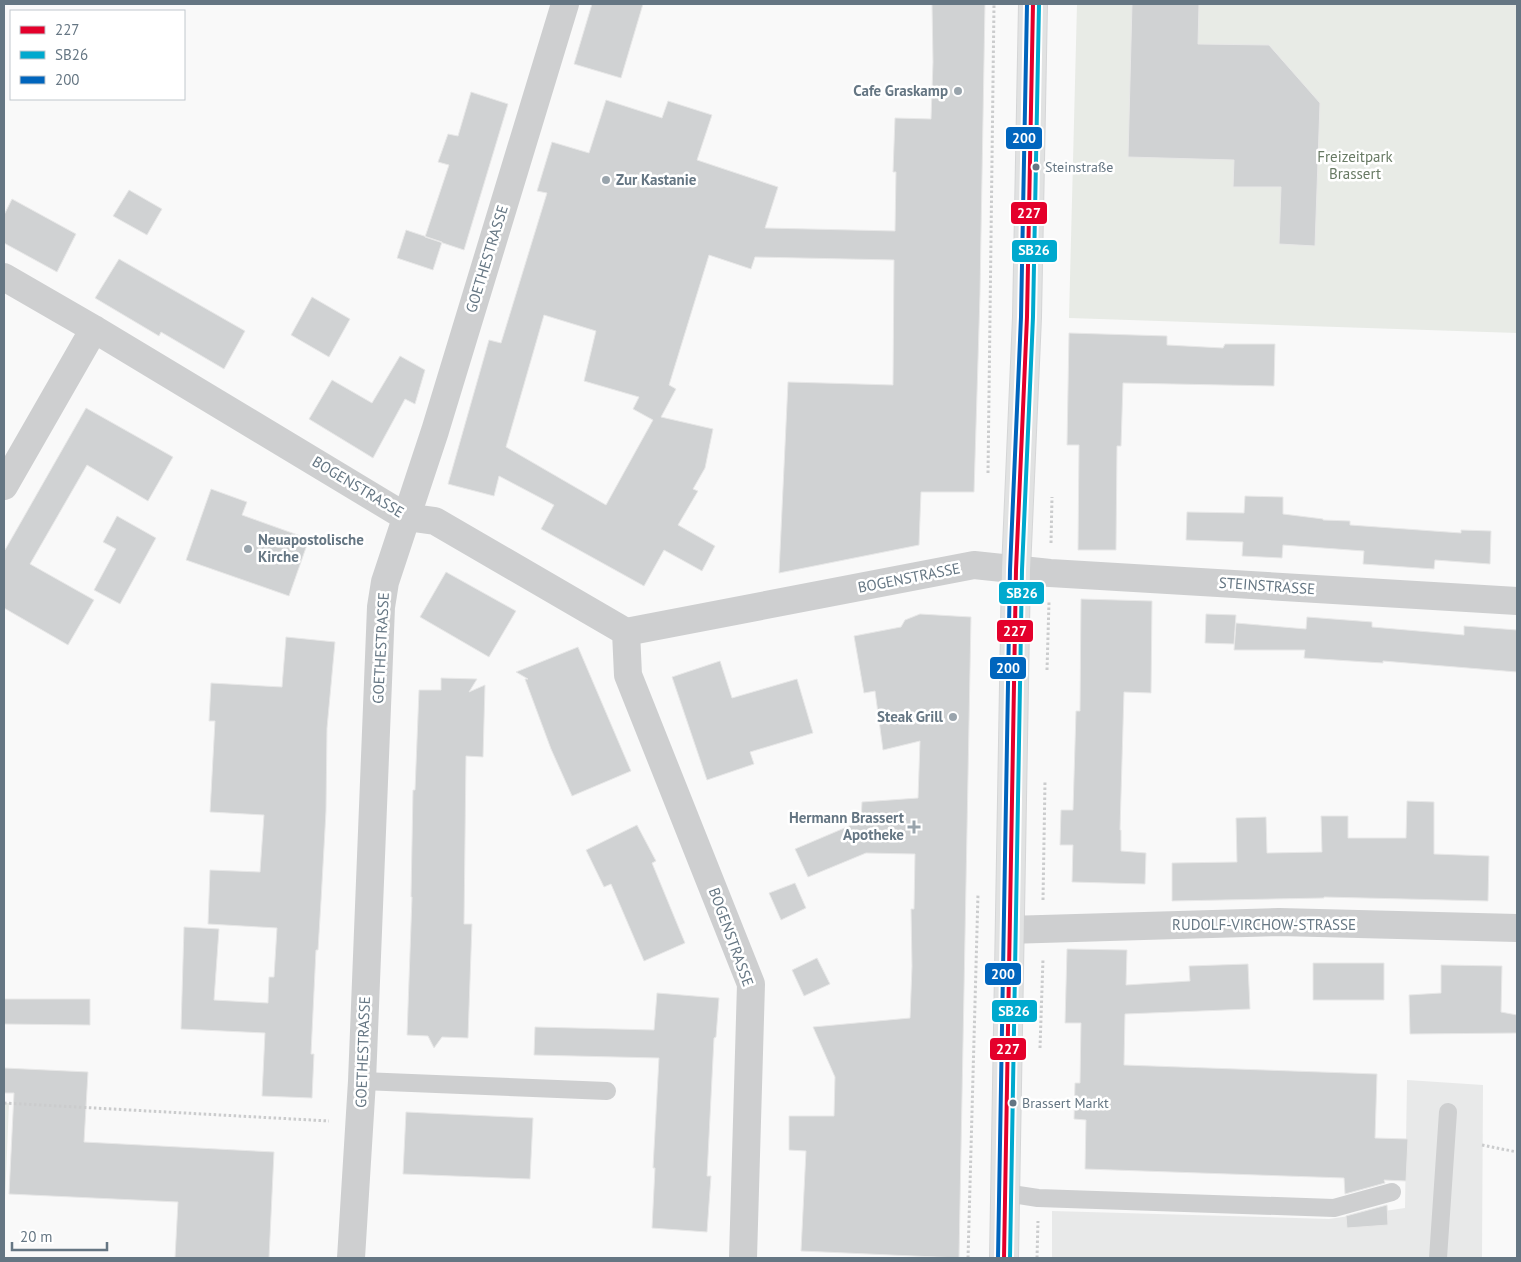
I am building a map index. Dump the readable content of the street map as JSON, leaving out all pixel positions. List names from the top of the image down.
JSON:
{
  "streets": {
    "street": [
      "GOETHESTRASSE",
      "BOGENSTRASSE",
      "STEINSTRASSE",
      "RUDOLF-VIRCHOW-STRASSE"
    ]
  },
  "crossings": [
    ["GOETHESTRASSE", "BOGENSTRASSE"],
    ["BOGENSTRASSE", "STEINSTRASSE"]
  ],
  "parks": ["Freizeitpark Brassert"],
  "places": {
    "other": [
      "Cafe Graskamp",
      "Steinstraße",
      "Zur Kastanie",
      "Neuapostolische Kirche",
      "Steak Grill",
      "Brassert Markt"
    ],
    "health": ["Hermann Brassert Apotheke"]
  },
  "lines": ["transit line 227", "transit line SB26", "transit line 200"],
  "legend": ["227", "SB26", "200"],
  "scale_bar": "20 m"
}
